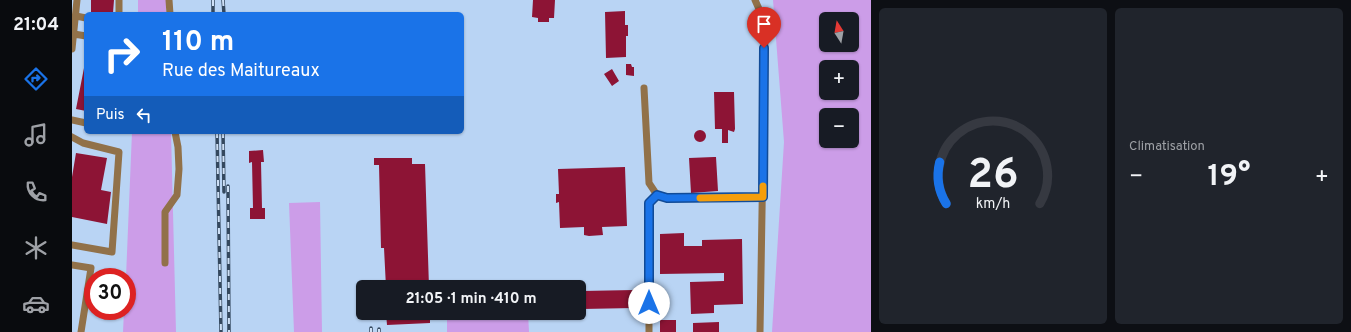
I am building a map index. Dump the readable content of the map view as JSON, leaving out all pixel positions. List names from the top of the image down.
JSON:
{
  "north": "top",
  "page": {
    "tabs": "21:04",
    "tile": "Climatisation",
    "map_buttons": ["+", "−"],
    "turn": ["110 m", "Rue des Maitureaux"],
    "then": "Puis",
    "heat": ["−", "19°", "+"],
    "limit": "30",
    "trip": "21:05 · 1 min · 410 m",
    "gauge": ["26", "km/h"]
  }
}
